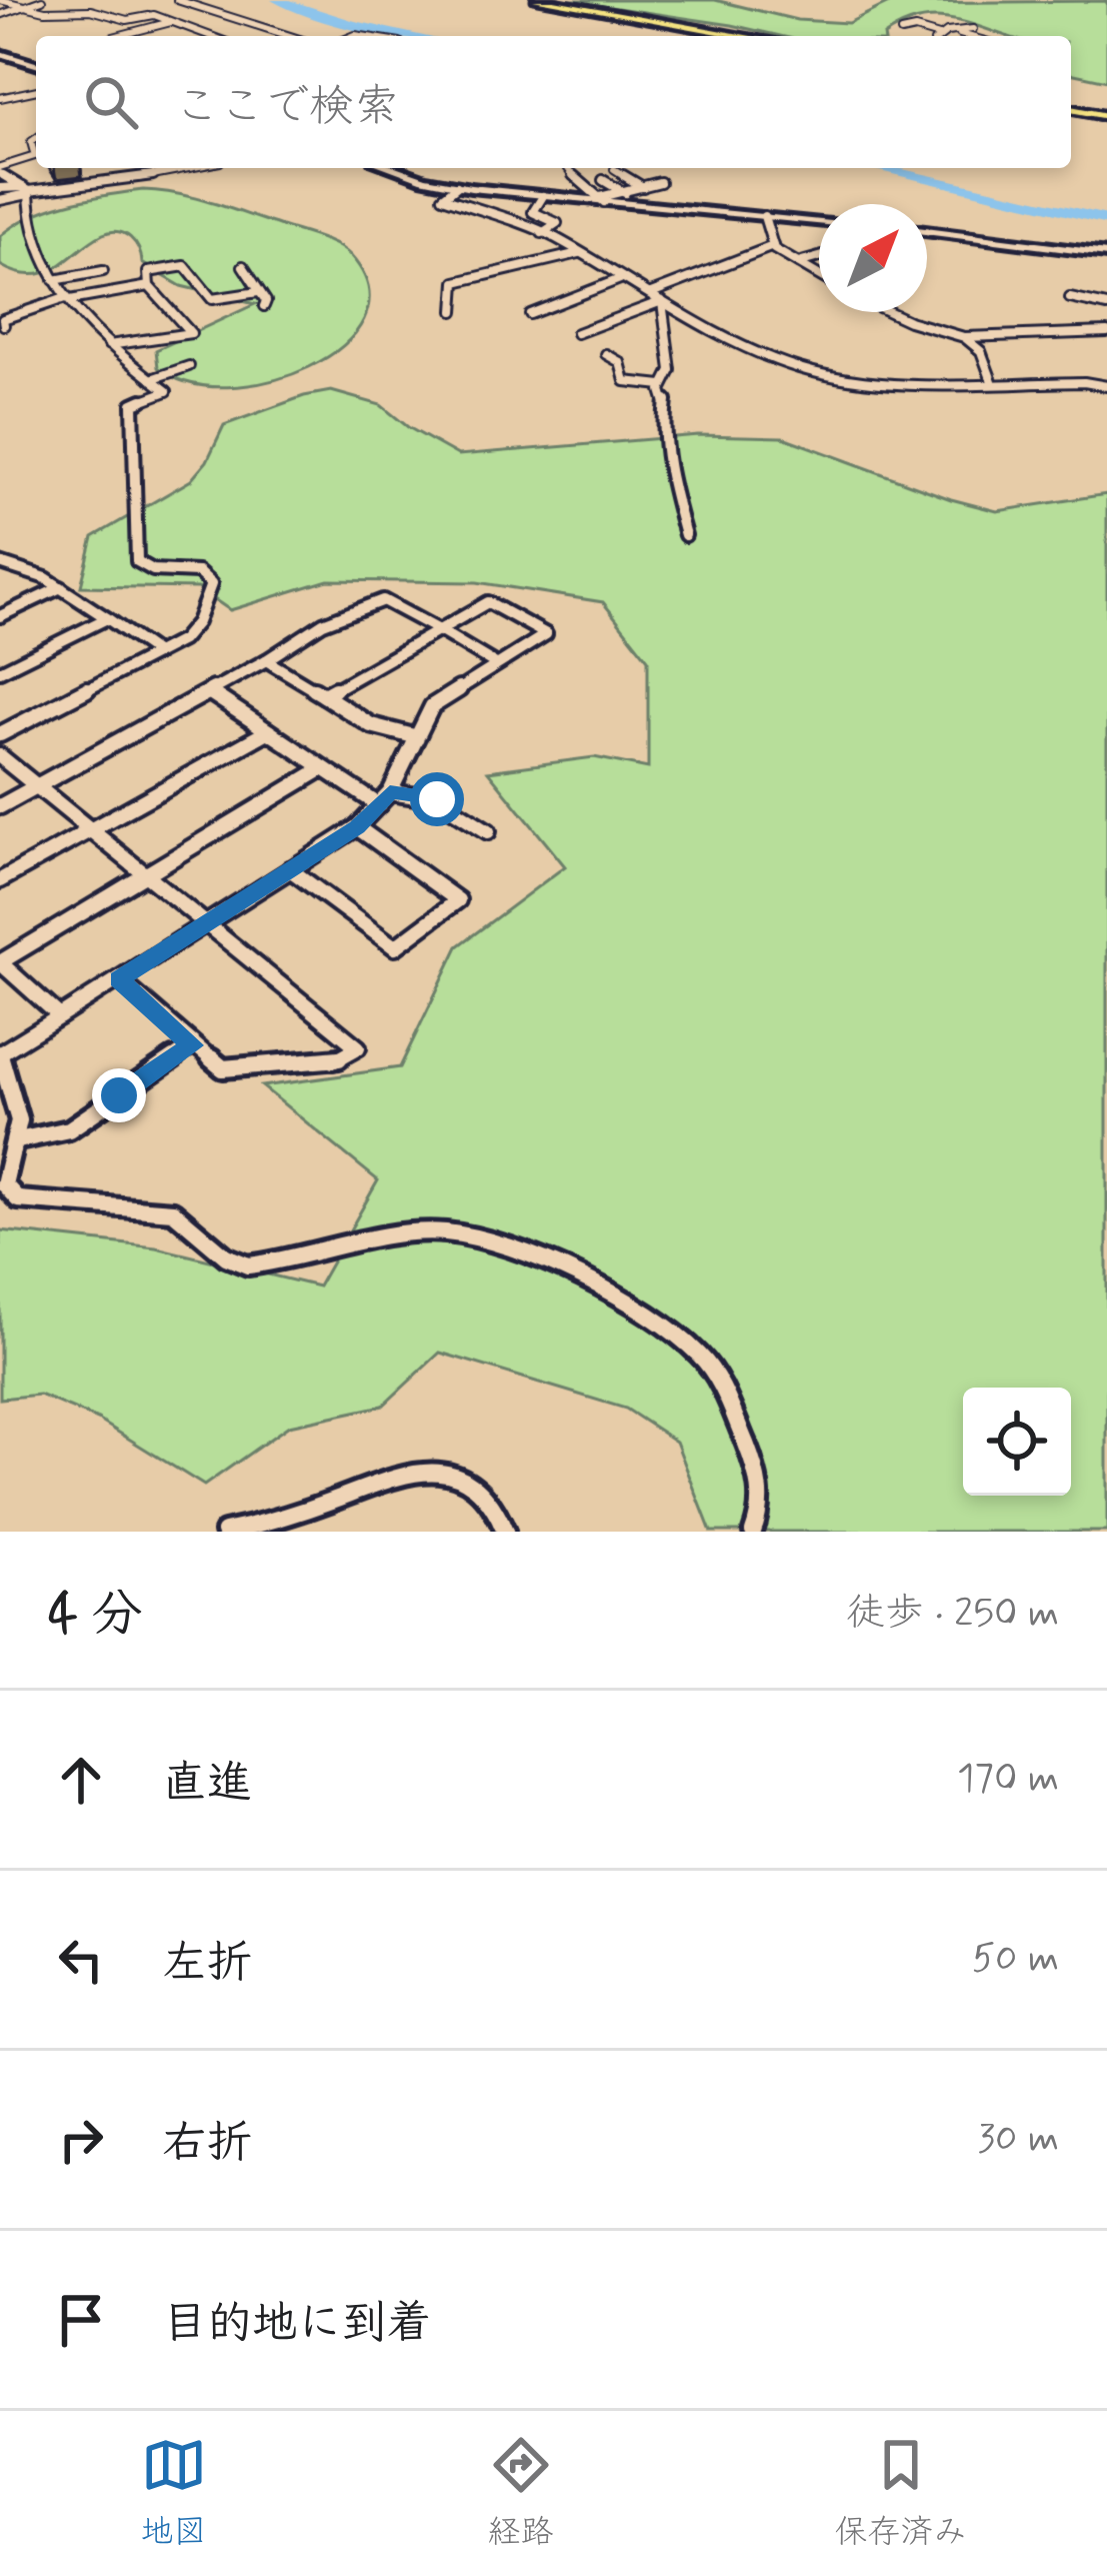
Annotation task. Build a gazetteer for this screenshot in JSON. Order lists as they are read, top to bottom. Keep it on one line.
{"north":"top right","page":{"search":"ここで検索","heading":["4 分","徒歩 · 250 m"],"list":[["直進","170 m"],["左折","50 m"],["右折","30 m"],"目的地に到着"],"nav":["地図","経路","保存済み"]}}
